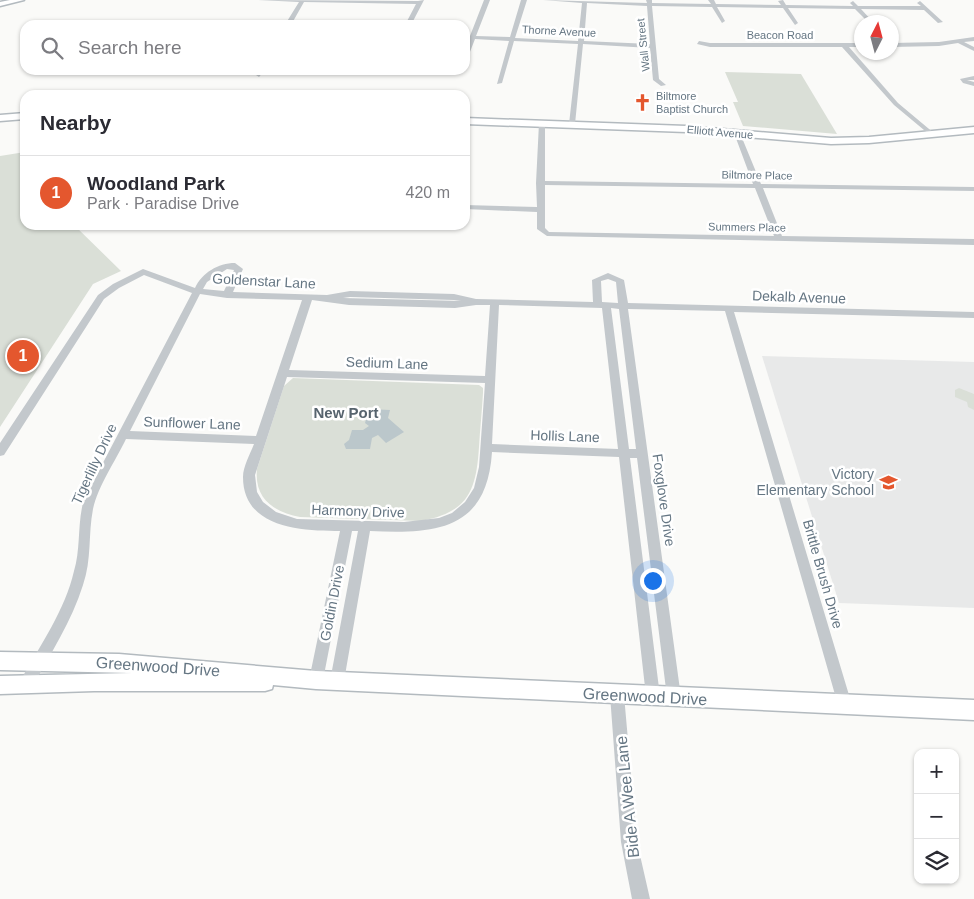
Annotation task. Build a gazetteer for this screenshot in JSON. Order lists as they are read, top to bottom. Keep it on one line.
{"streets":{"street":["Thorne Avenue","Beacon Road","Wall Street","Elliott Avenue","Biltmore Place","Summers Place","Goldenstar Lane","Dekalb Avenue","Sedium Lane","Sunflower Lane","Hollis Lane","Tigerlilly Drive","Foxglove Drive","Harmony Drive","Brittle Brush Drive","Goldin Drive","Greenwood Drive","Bide A Wee Lane"]},"crossings":[["Thorne Avenue","Wall Street"],["Elliott Avenue","Summers Place"],["Biltmore Place","Summers Place"],["Goldenstar Lane","Dekalb Avenue"],["Goldenstar Lane","Tigerlilly Drive"],["Goldenstar Lane","Foxglove Drive"],["Goldenstar Lane","Harmony Drive"],["Dekalb Avenue","Foxglove Drive"],["Dekalb Avenue","Brittle Brush Drive"],["Sedium Lane","Harmony Drive"],["Sunflower Lane","Tigerlilly Drive"],["Sunflower Lane","Harmony Drive"],["Hollis Lane","Foxglove Drive"],["Hollis Lane","Harmony Drive"],["Tigerlilly Drive","Greenwood Drive"],["Foxglove Drive","Greenwood Drive"],["Harmony Drive","Goldin Drive"],["Brittle Brush Drive","Greenwood Drive"],["Goldin Drive","Greenwood Drive"],["Greenwood Drive","Bide A Wee Lane"]],"districts":["New Port"],"places":{"church":["Biltmore Baptist Church"],"school or university":["Victory Elementary School"]},"north":"top","page":{"search":"Search here","heading":"Nearby","list":[{"mark":"1","name":"Woodland Park","note":"Park · Paradise Drive","value":"420 m"}],"pins":"1","map_buttons":["+","−"]}}
